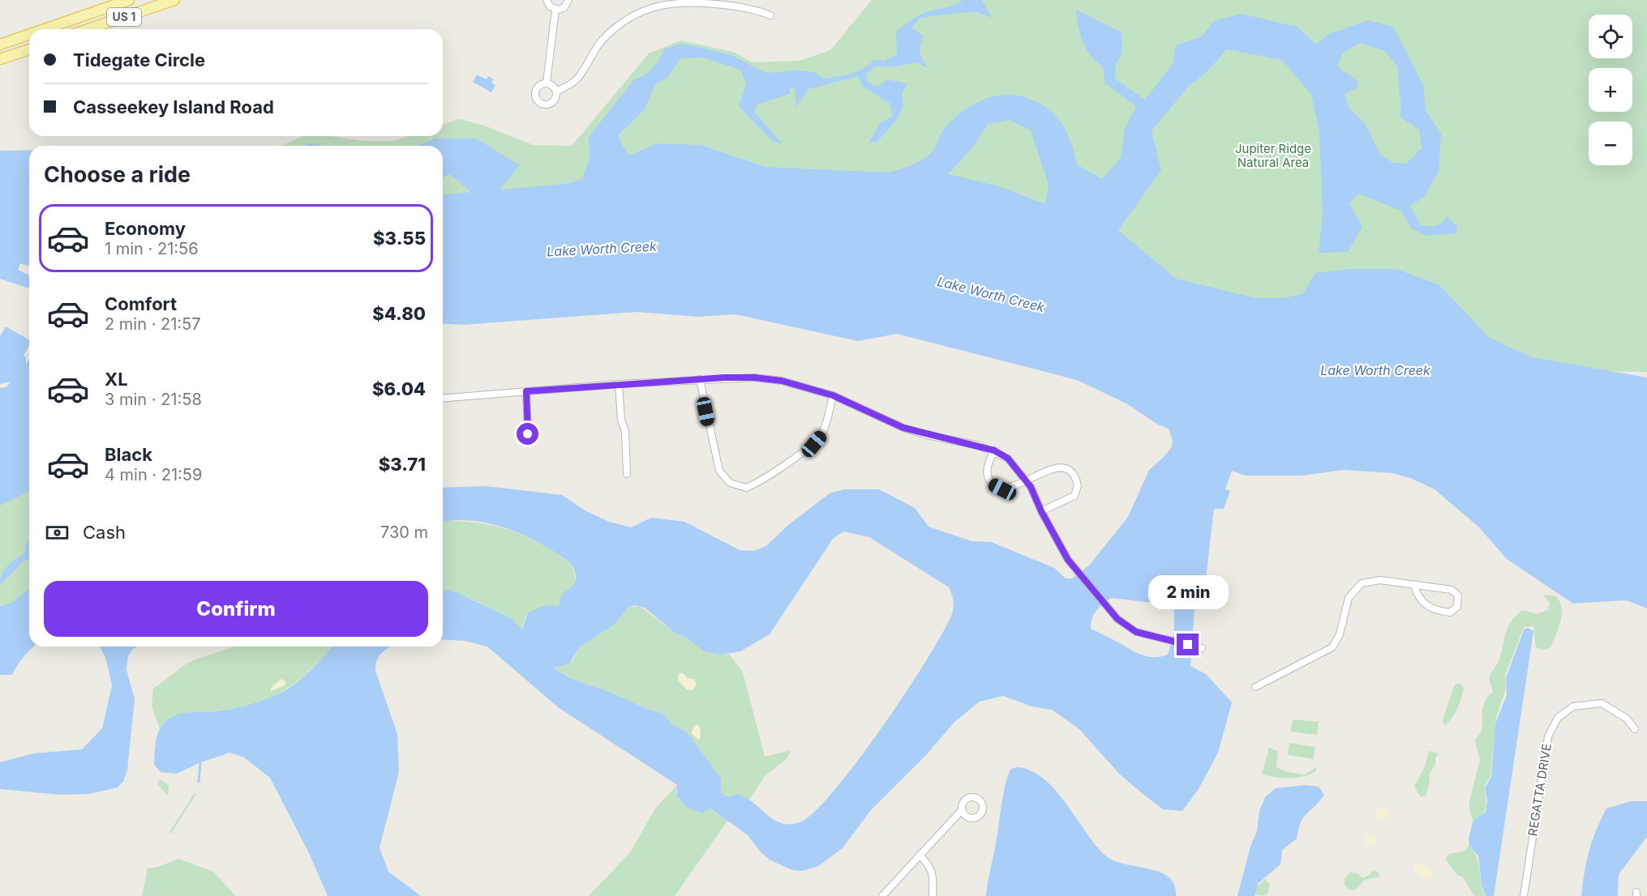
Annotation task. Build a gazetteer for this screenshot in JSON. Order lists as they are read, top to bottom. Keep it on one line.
{"streets":{"main road":["US 1"],"street":["REGATTA DRIVE"]},"water":["Lake Worth Creek"],"parks":["Jupiter Ridge Natural Area"],"page":{"map_buttons":["+","−"],"banner":["Tidegate Circle","Casseekey Island Road"],"heading":"Choose a ride","list":[{"name":"Economy","note":"1 min · 21:56","value":"$3.55"},{"name":"Comfort","note":"2 min · 21:57","value":"$4.80"},{"name":"XL","note":"3 min · 21:58","value":"$6.04"},{"name":"Black","note":"4 min · 21:59","value":"$3.71"}],"pay":["Cash","730 m"],"buttons":"Confirm","bubble":"2 min"}}
